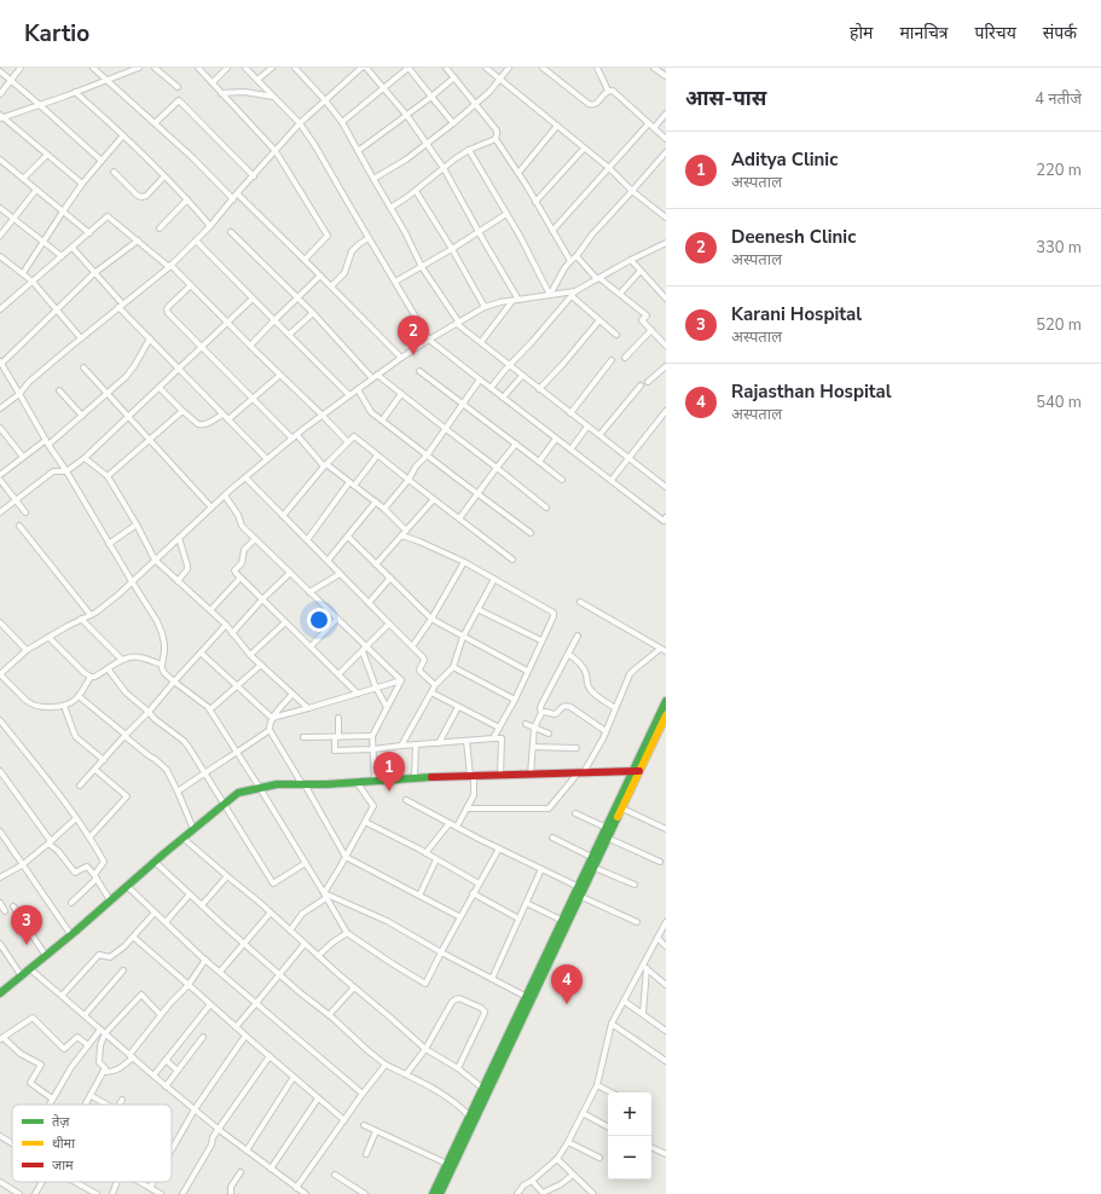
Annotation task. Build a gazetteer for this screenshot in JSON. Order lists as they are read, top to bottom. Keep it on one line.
{"legend":["तेज़","धीमा","जाम"],"page":{"header":"Kartio","nav":["होम","मानचित्र","परिचय","संपर्क"],"heading":["आस-पास","4 नतीजे"],"list":[{"mark":"1","name":"Aditya Clinic","note":"अस्पताल","value":"220 m"},{"mark":"2","name":"Deenesh Clinic","note":"अस्पताल","value":"330 m"},{"mark":"3","name":"Karani Hospital","note":"अस्पताल","value":"520 m"},{"mark":"4","name":"Rajasthan Hospital","note":"अस्पताल","value":"540 m"}],"pins":["2","1","3","4"],"map_buttons":["+","−"]}}
